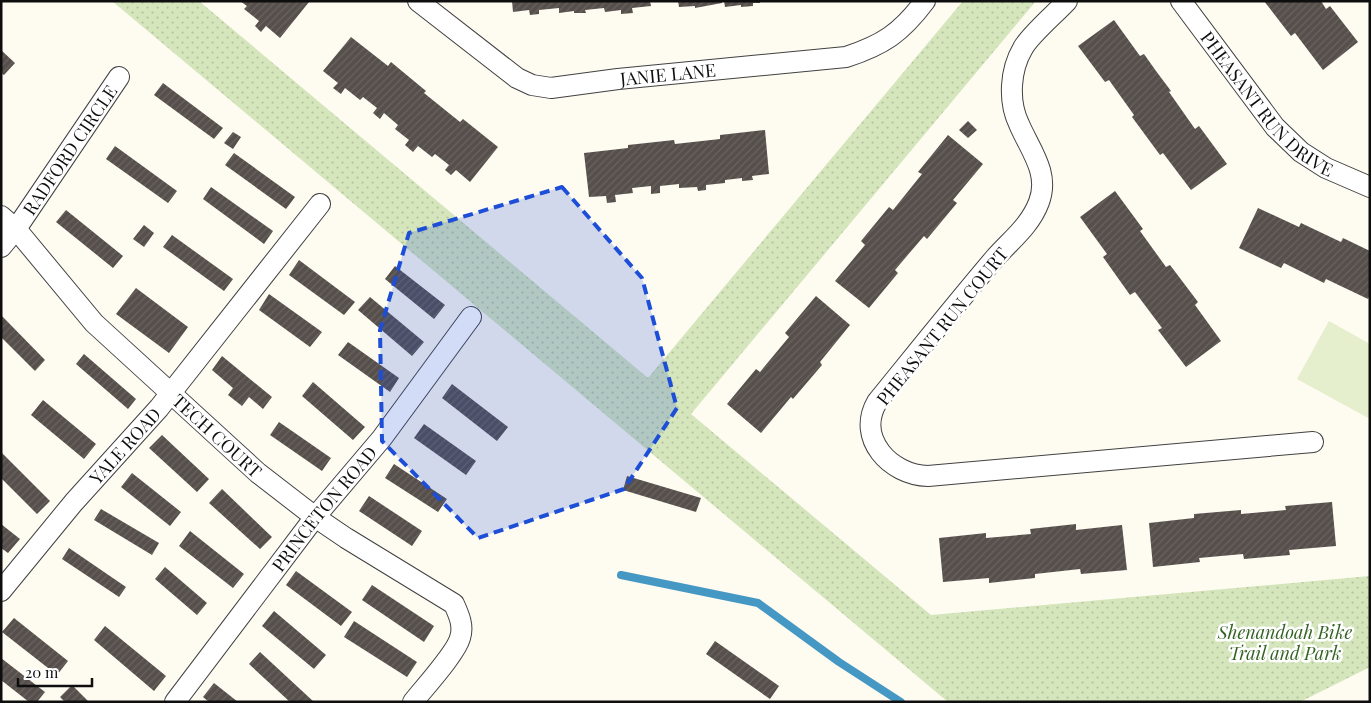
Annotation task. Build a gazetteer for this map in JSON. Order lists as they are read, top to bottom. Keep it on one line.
{"streets":{"street":["JANIE LANE","PHEASANT RUN DRIVE","RADFORD CIRCLE","PHEASANT RUN COURT","TECH COURT","YALE ROAD","PRINCETON ROAD"]},"crossings":[["RADFORD CIRCLE","TECH COURT"],["TECH COURT","YALE ROAD"],["TECH COURT","PRINCETON ROAD"]],"parks":["Shenandoah Bike Trail and Park"],"scale_bar":"20 m"}
